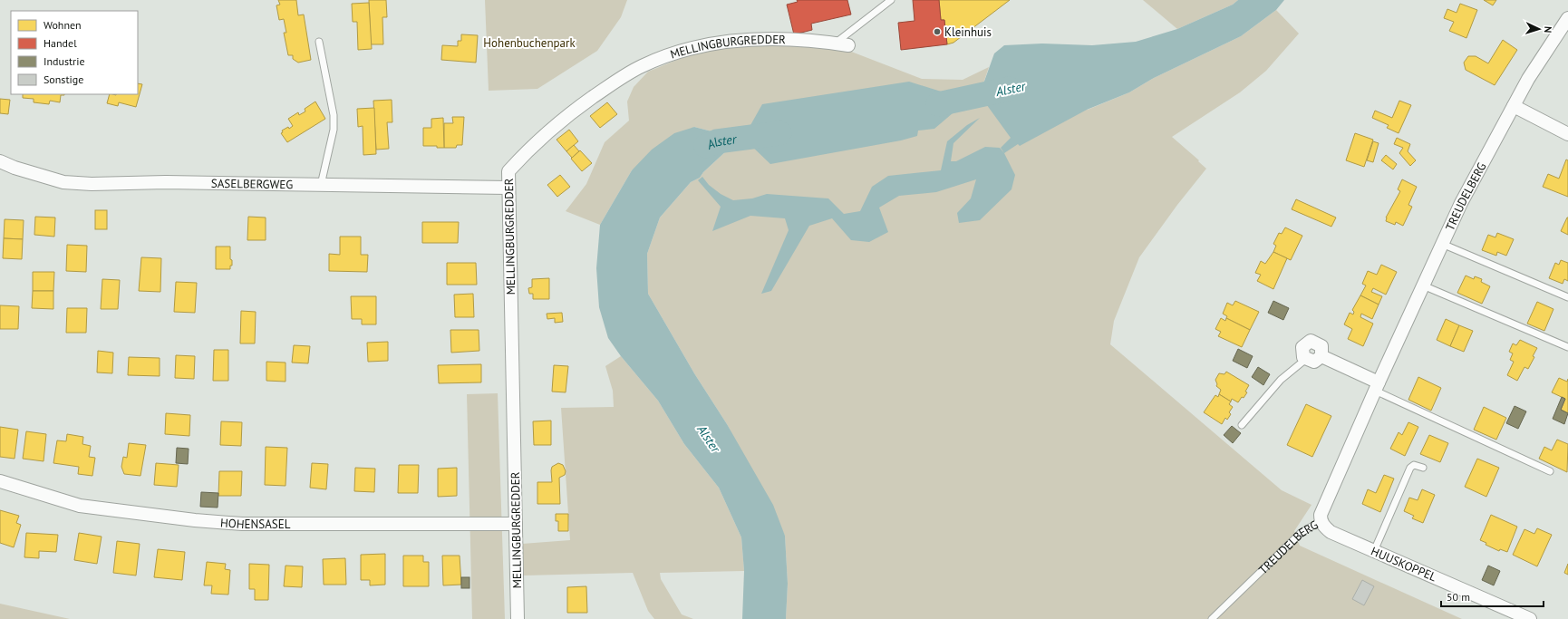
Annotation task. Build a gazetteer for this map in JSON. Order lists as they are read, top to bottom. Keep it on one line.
{"streets":{"street":["MELLINGBURGREDDER","SASELBERGWEG","TREUDELBERG","HOHENSASEL","HUUSKOPPEL"]},"crossings":[["MELLINGBURGREDDER","SASELBERGWEG"],["MELLINGBURGREDDER","HOHENSASEL"],["TREUDELBERG","HUUSKOPPEL"]],"water":["Alster"],"parks":["Hohenbuchenpark"],"places":["Kleinhuis"],"legend":["Wohnen","Handel","Industrie","Sonstige"],"scale_bar":"50 m","north":"right"}
